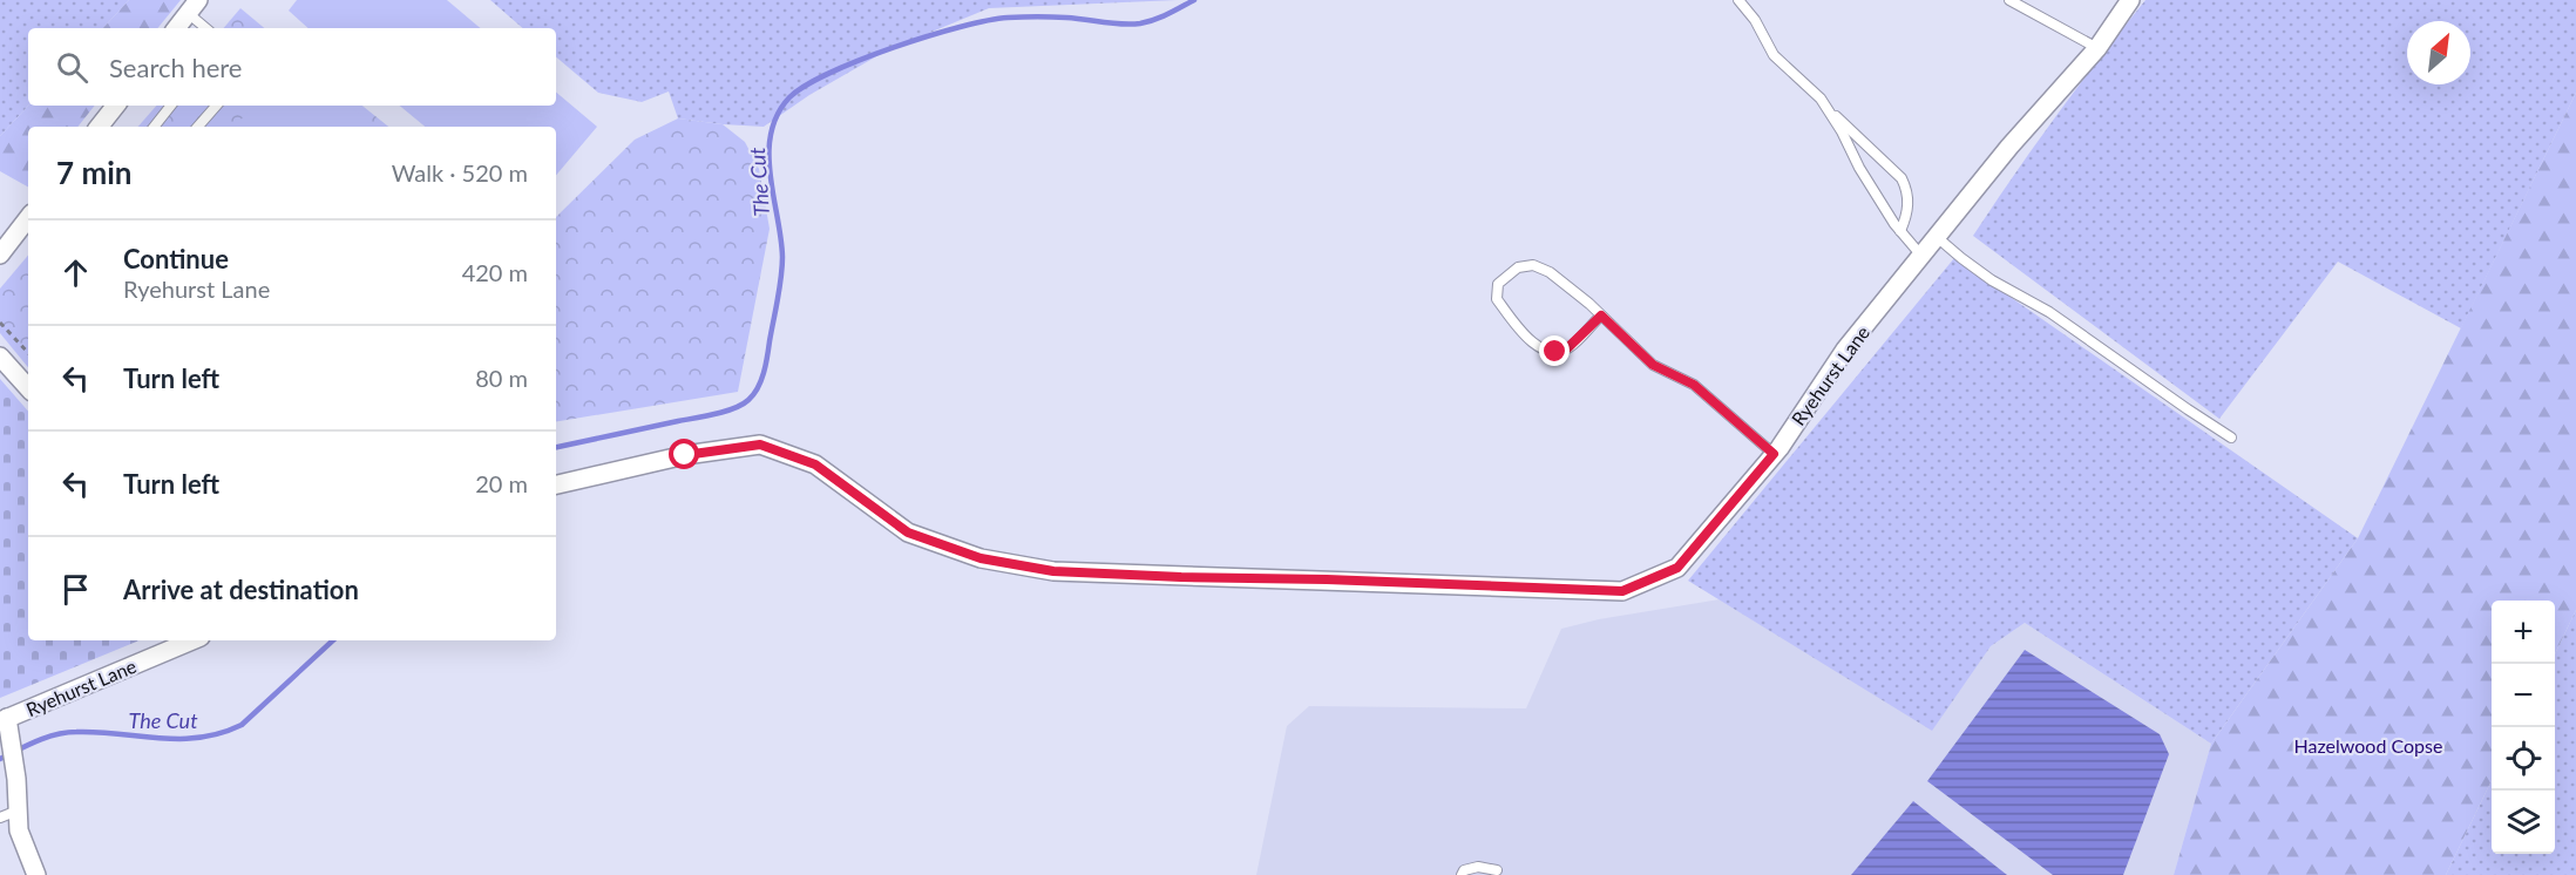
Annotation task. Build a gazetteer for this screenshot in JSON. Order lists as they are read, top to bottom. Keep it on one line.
{"streets":{"street":["Ryehurst Lane"]},"water":["The Cut"],"parks":["Hazelwood Copse"],"north":"top right","page":{"search":"Search here","heading":["7 min","Walk · 520 m"],"list":[["Continue","Ryehurst Lane","420 m"],["Turn left","80 m"],["Turn left","20 m"],"Arrive at destination"],"map_buttons":["+","−"]}}
